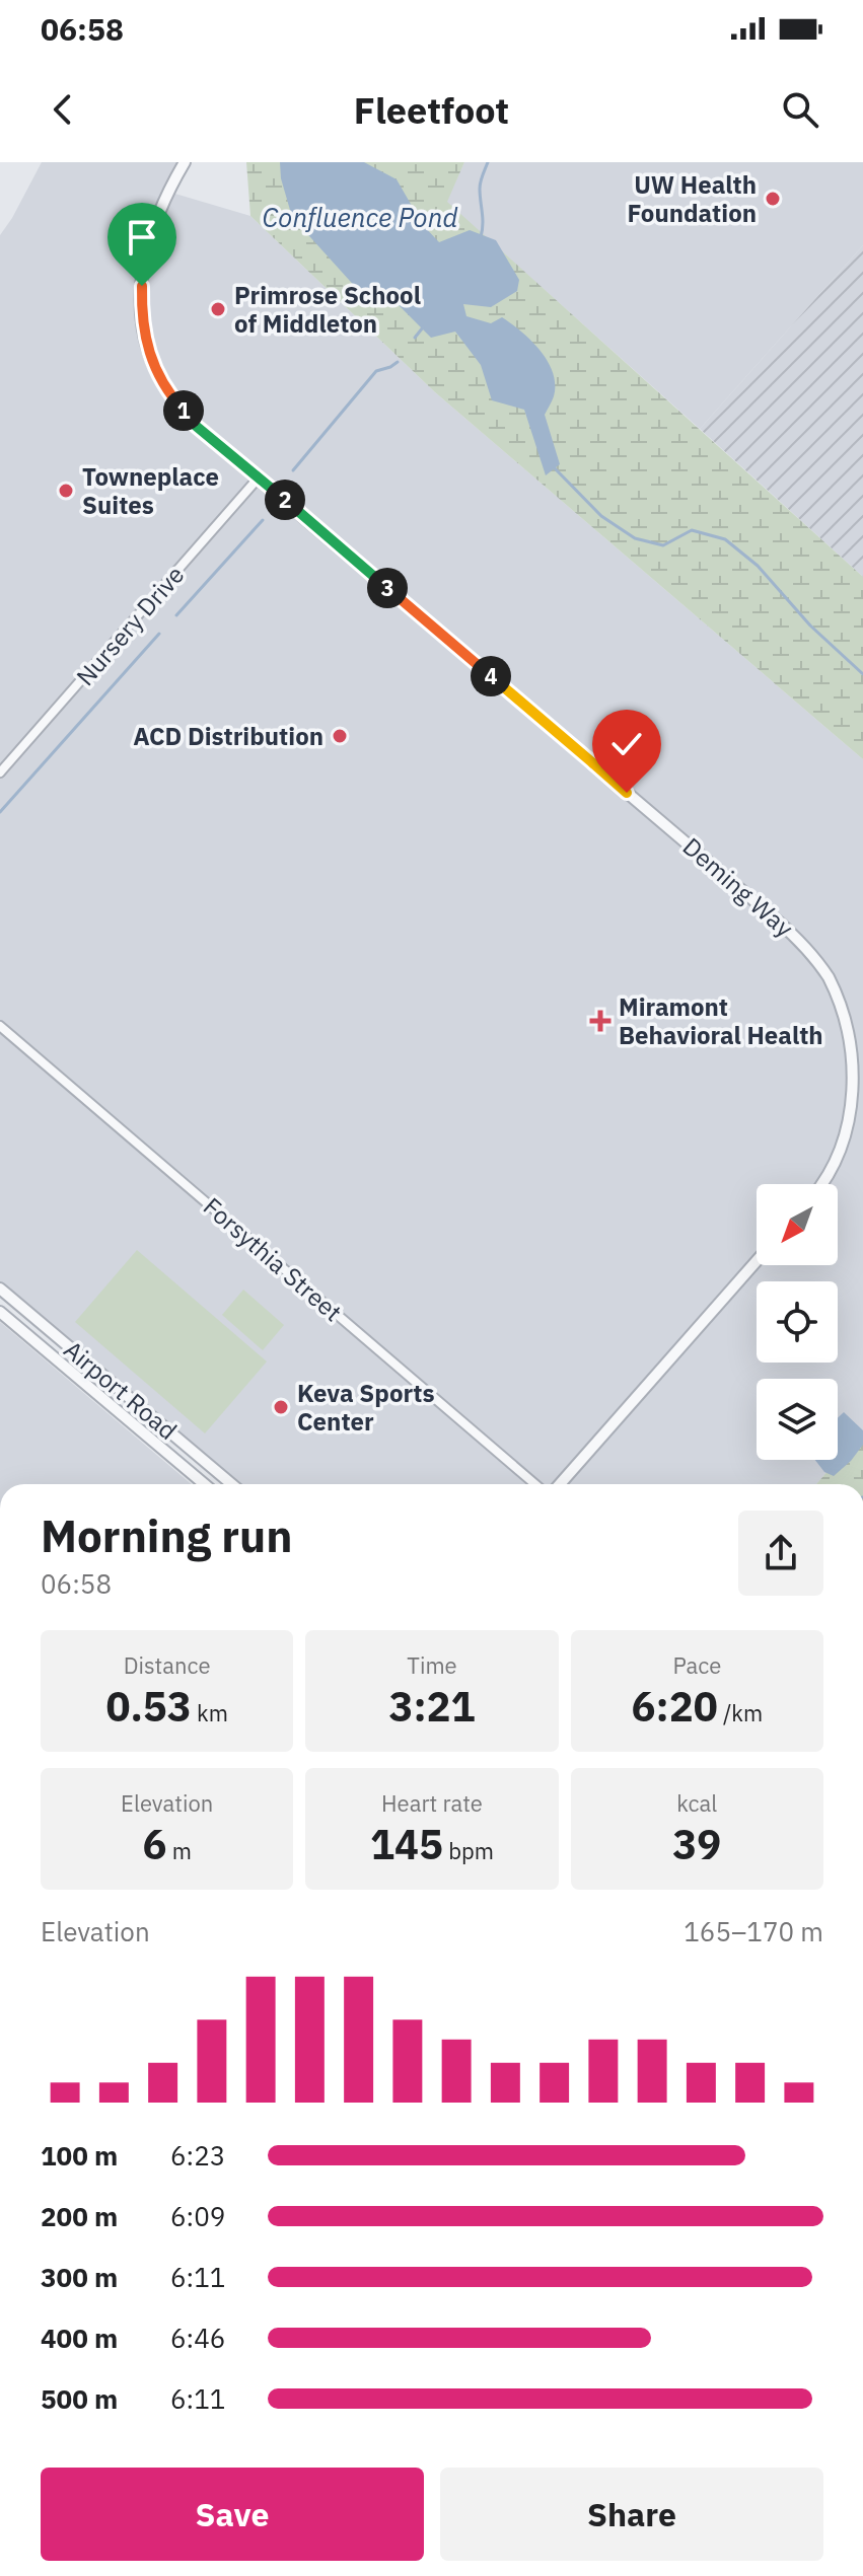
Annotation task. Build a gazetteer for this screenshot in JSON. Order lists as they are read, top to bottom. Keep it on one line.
{"streets":{"street":["Nursery Drive","Deming Way","Forsythia Street","Airport Road"]},"crossings":[["Nursery Drive","Deming Way"]],"water":["Confluence Pond"],"places":{"other":["UW Health Foundation","Primrose School of Middleton","Towneplace Suites","ACD Distribution","Keva Sports Center"],"health":["Miramont Behavioral Health"]},"north":"bottom left","page":{"status":"06:58","header":"Fleetfoot","pins":["1","2","3","4"],"heading":["Morning run","06:58"],"stats":[["Distance","0.53 km"],["Time","3:21"],["Pace","6:20 /km"],["Elevation","6 m"],["Heart rate","145 bpm"],["kcal","39"]],"chart":["Elevation","165–170 m"],"list":[{"name":"100 m","note":"6:23"},{"name":"200 m","note":"6:09"},{"name":"300 m","note":"6:11"},{"name":"400 m","note":"6:46"},{"name":"500 m","note":"6:11"}],"buttons":["Save","Share"]}}
